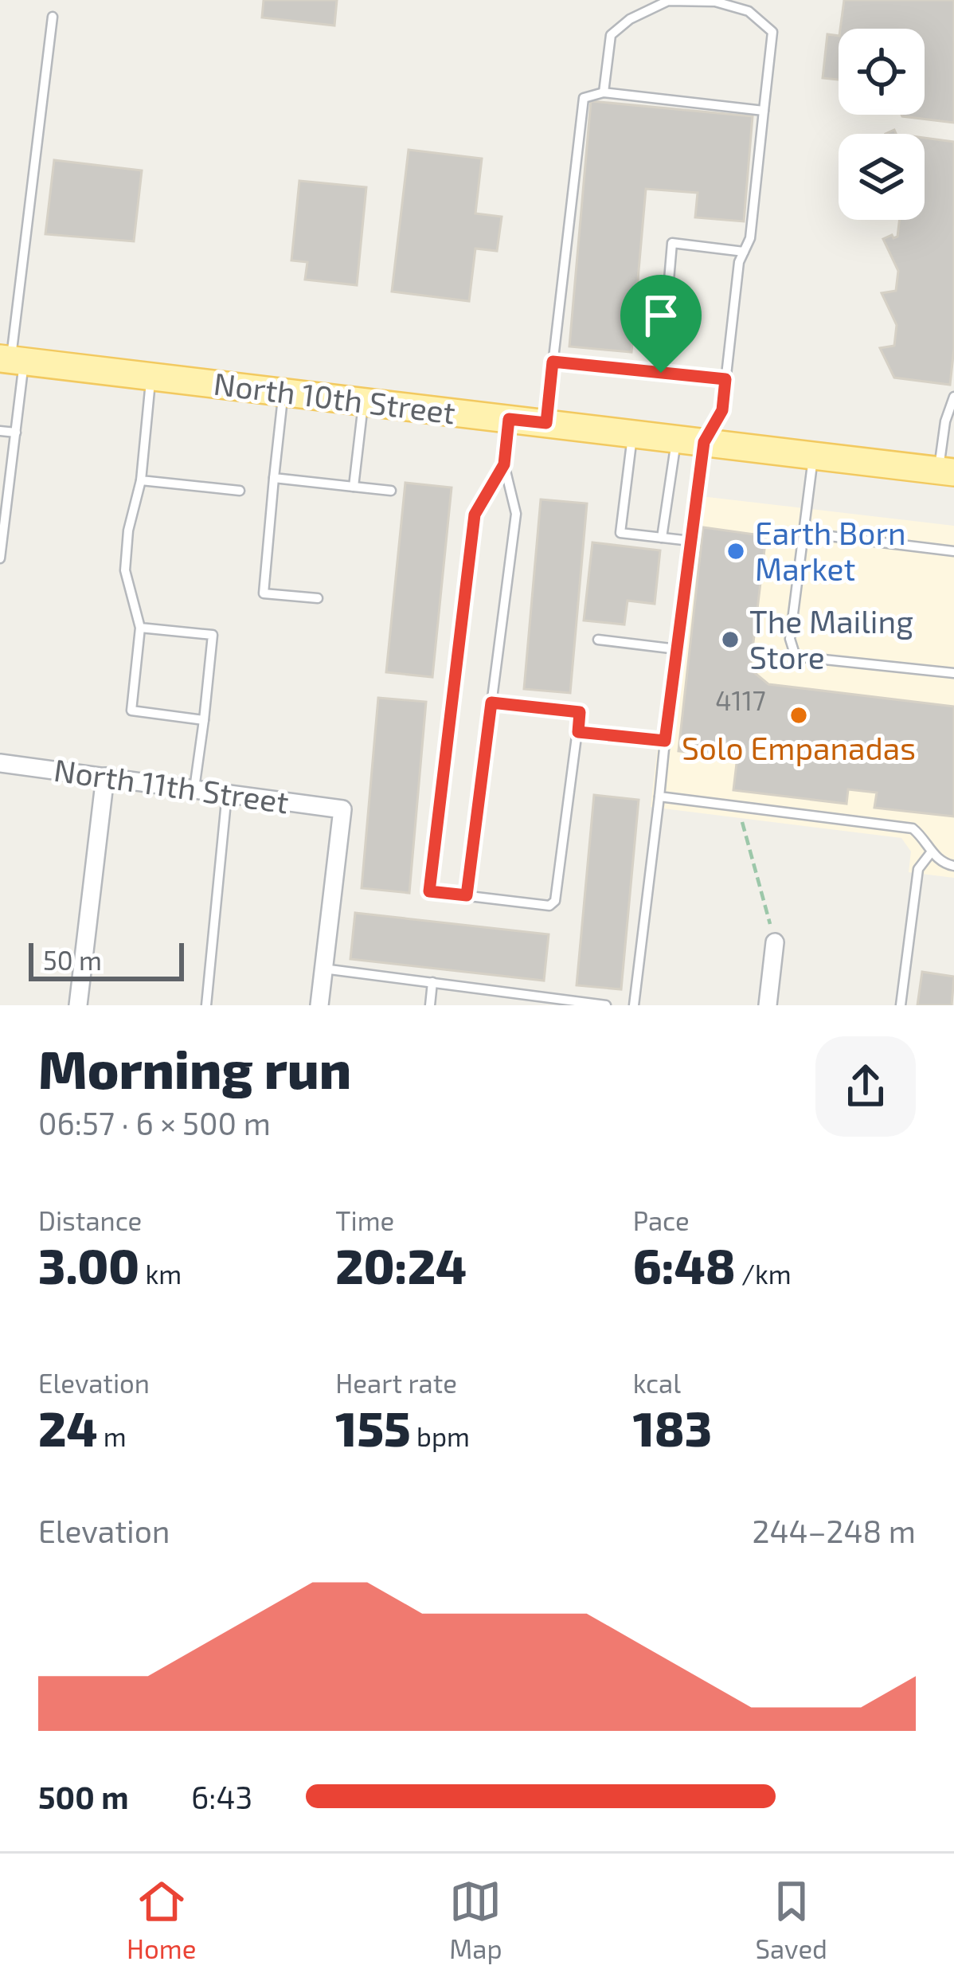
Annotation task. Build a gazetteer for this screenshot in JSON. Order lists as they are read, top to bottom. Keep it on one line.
{"streets":{"main road":["North 10th Street"],"street":["North 11th Street"]},"places":["Earth Born Market","The Mailing Store","Solo Empanadas"],"house_numbers":["4117"],"scale_bar":"50 m","page":{"scale":"50 m","heading":["Morning run","06:57 · 6 × 500 m"],"stats":[["Distance","3.00 km"],["Time","20:24"],["Pace","6:48 /km"],["Elevation","24 m"],["Heart rate","155 bpm"],["kcal","183"]],"chart":["Elevation","244–248 m"],"list":[{"name":"500 m","note":"6:43"}],"tabs":["Home","Map","Saved"]}}
